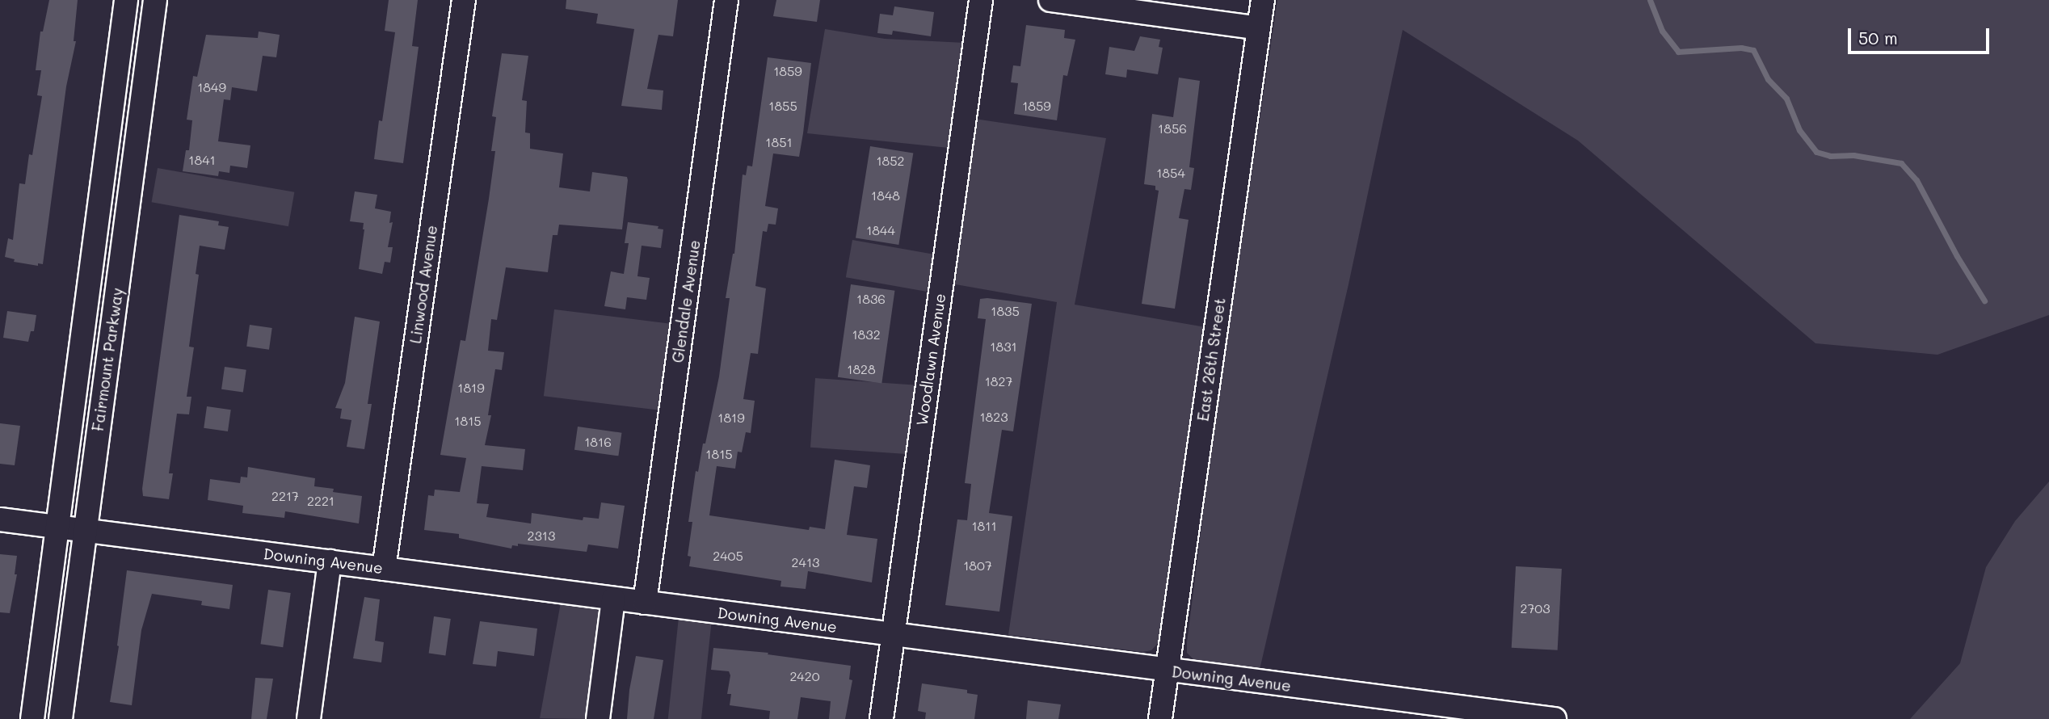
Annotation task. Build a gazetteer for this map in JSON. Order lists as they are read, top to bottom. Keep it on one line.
{"streets":{"street":["Linwood Avenue","Glendale Avenue","Fairmount Parkway","Woodlawn Avenue","East 26th Street","Downing Avenue"]},"crossings":[["Linwood Avenue","Downing Avenue"],["Glendale Avenue","Downing Avenue"],["Fairmount Parkway","Downing Avenue"],["Woodlawn Avenue","Downing Avenue"],["East 26th Street","Downing Avenue"]],"house_numbers":["1859","1849","1855","1859","1856","1851","1841","1852","1854","1848","1844","1836","1835","1832","1831","1828","1827","1819","1823","1819","1815","1816","1815","2217","2221","1811","2313","2405","2413","1807","2703","2420"],"scale_bar":"50 m"}
